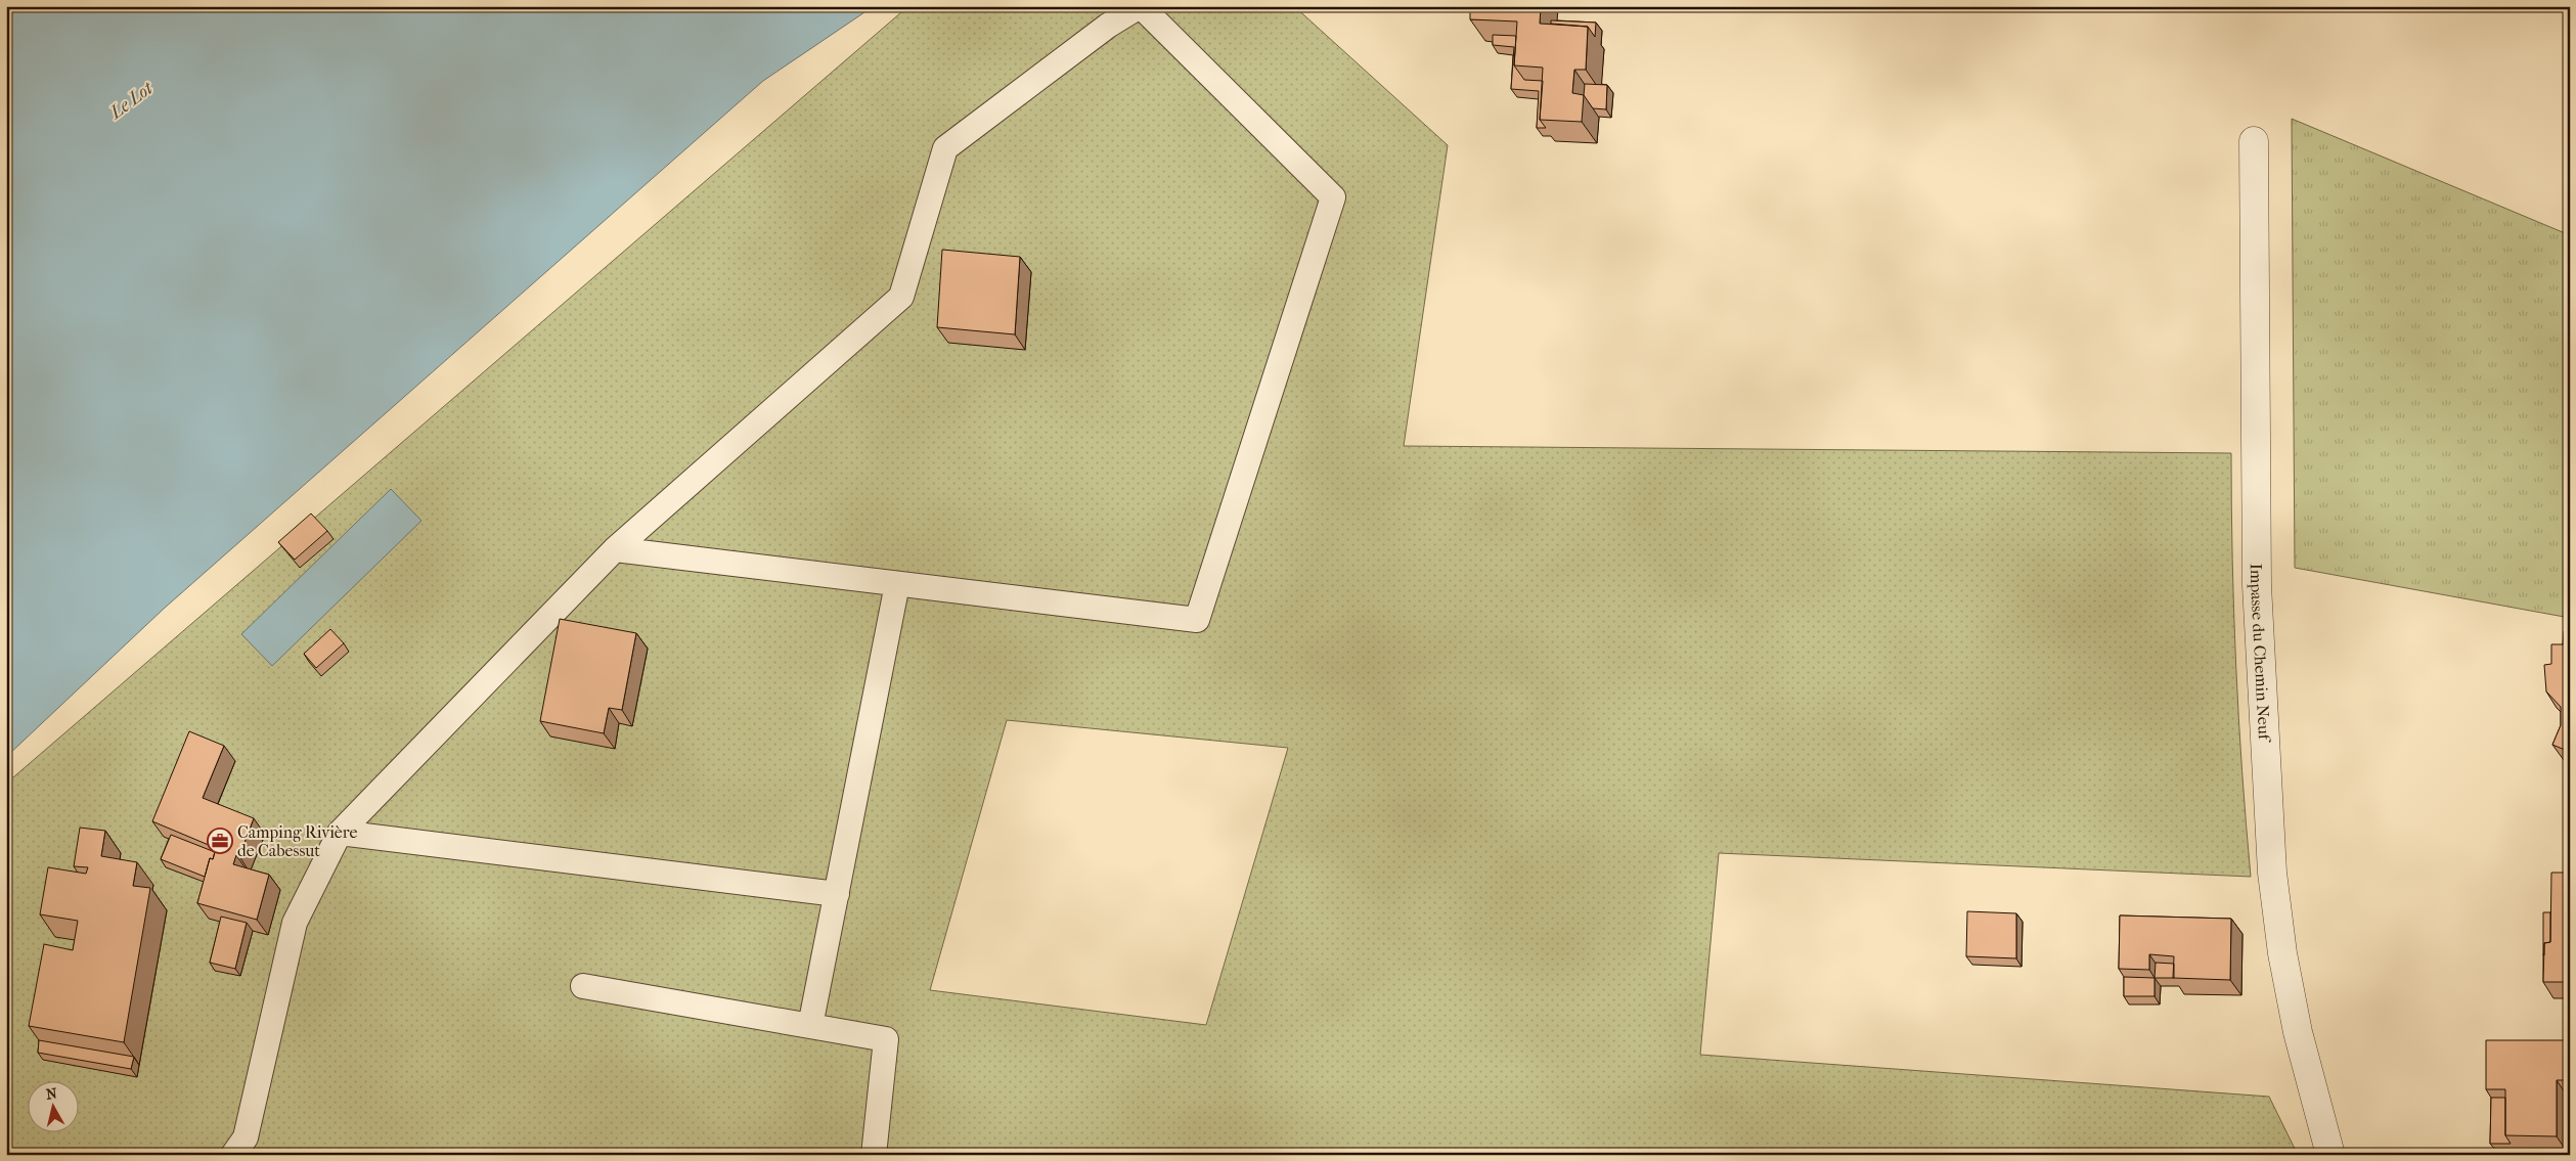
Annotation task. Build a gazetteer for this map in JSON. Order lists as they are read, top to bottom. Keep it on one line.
{"streets":{"street":["Impasse du Chemin Neuf"]},"water":["Le Lot"],"places":{"office":["Camping Rivière de Cabessut"]},"north":"top"}
